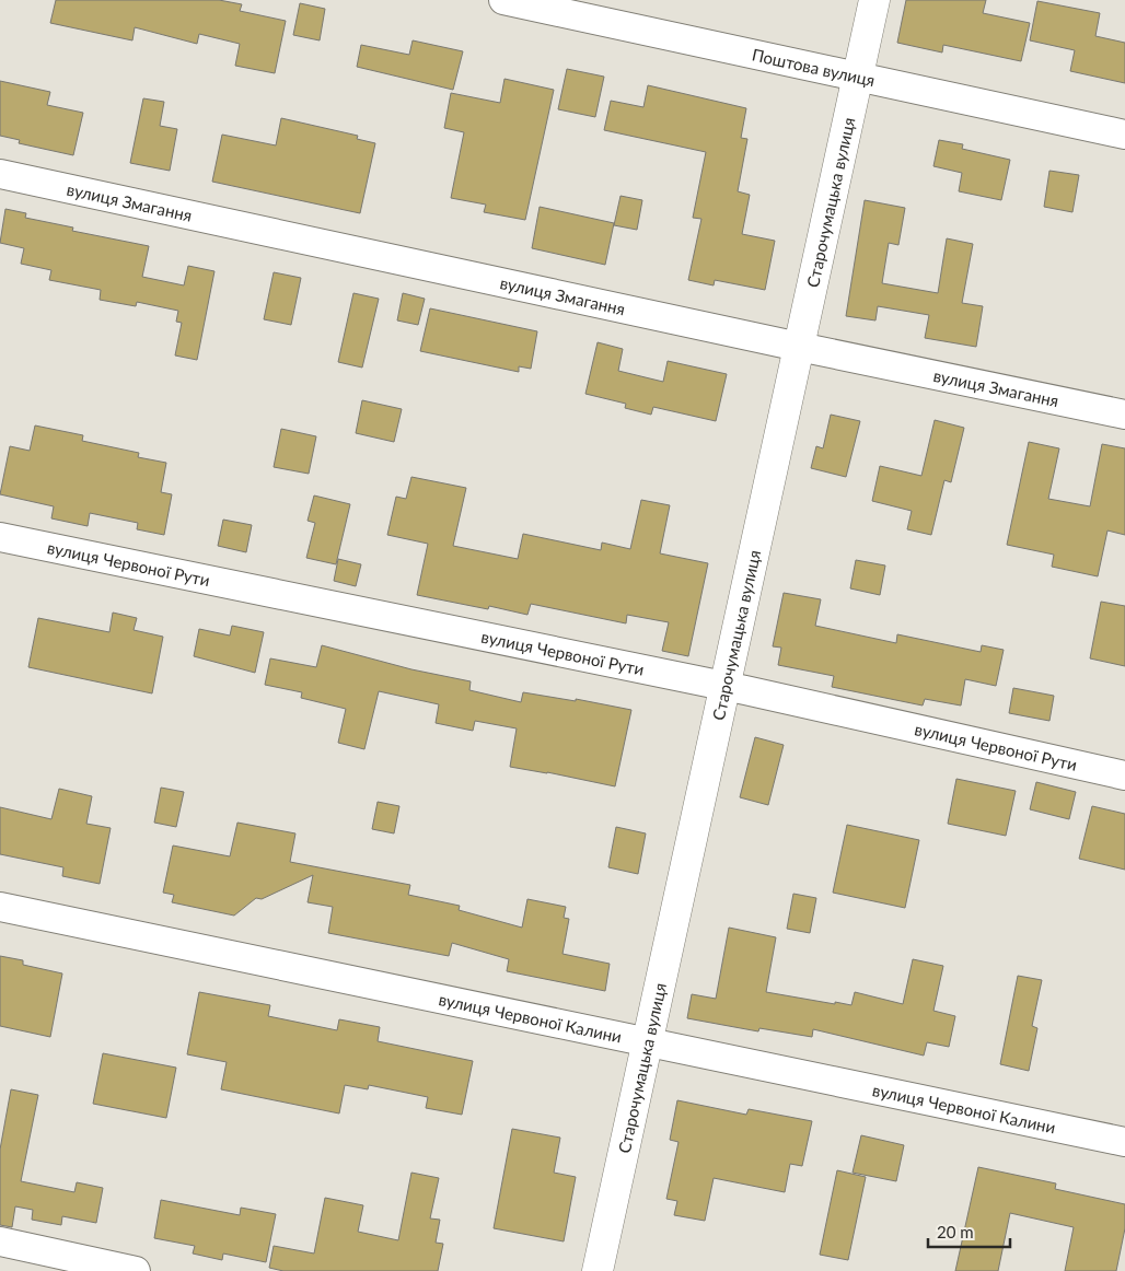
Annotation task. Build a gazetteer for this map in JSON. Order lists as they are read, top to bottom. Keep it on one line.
{"streets":{"street":["Поштова вулиця","вулиця Змагання","Старочумацька вулиця","вулиця Червоної Рути","вулиця Червоної Калини"]},"crossings":[["Поштова вулиця","Старочумацька вулиця"],["вулиця Змагання","Старочумацька вулиця"],["Старочумацька вулиця","вулиця Червоної Рути"],["Старочумацька вулиця","вулиця Червоної Калини"]],"scale_bar":"20 m"}
